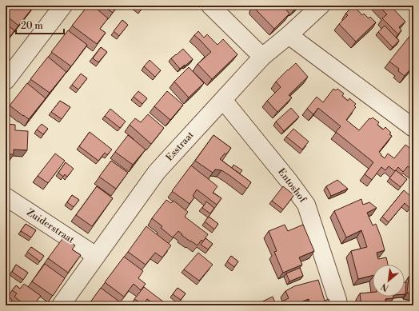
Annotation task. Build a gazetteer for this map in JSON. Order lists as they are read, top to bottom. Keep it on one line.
{"streets":{"street":["Esstraat","Entoshof","Zuiderstraat"]},"crossings":[["Esstraat","Entoshof"],["Esstraat","Zuiderstraat"]],"scale_bar":"20 m","north":"bottom left"}
